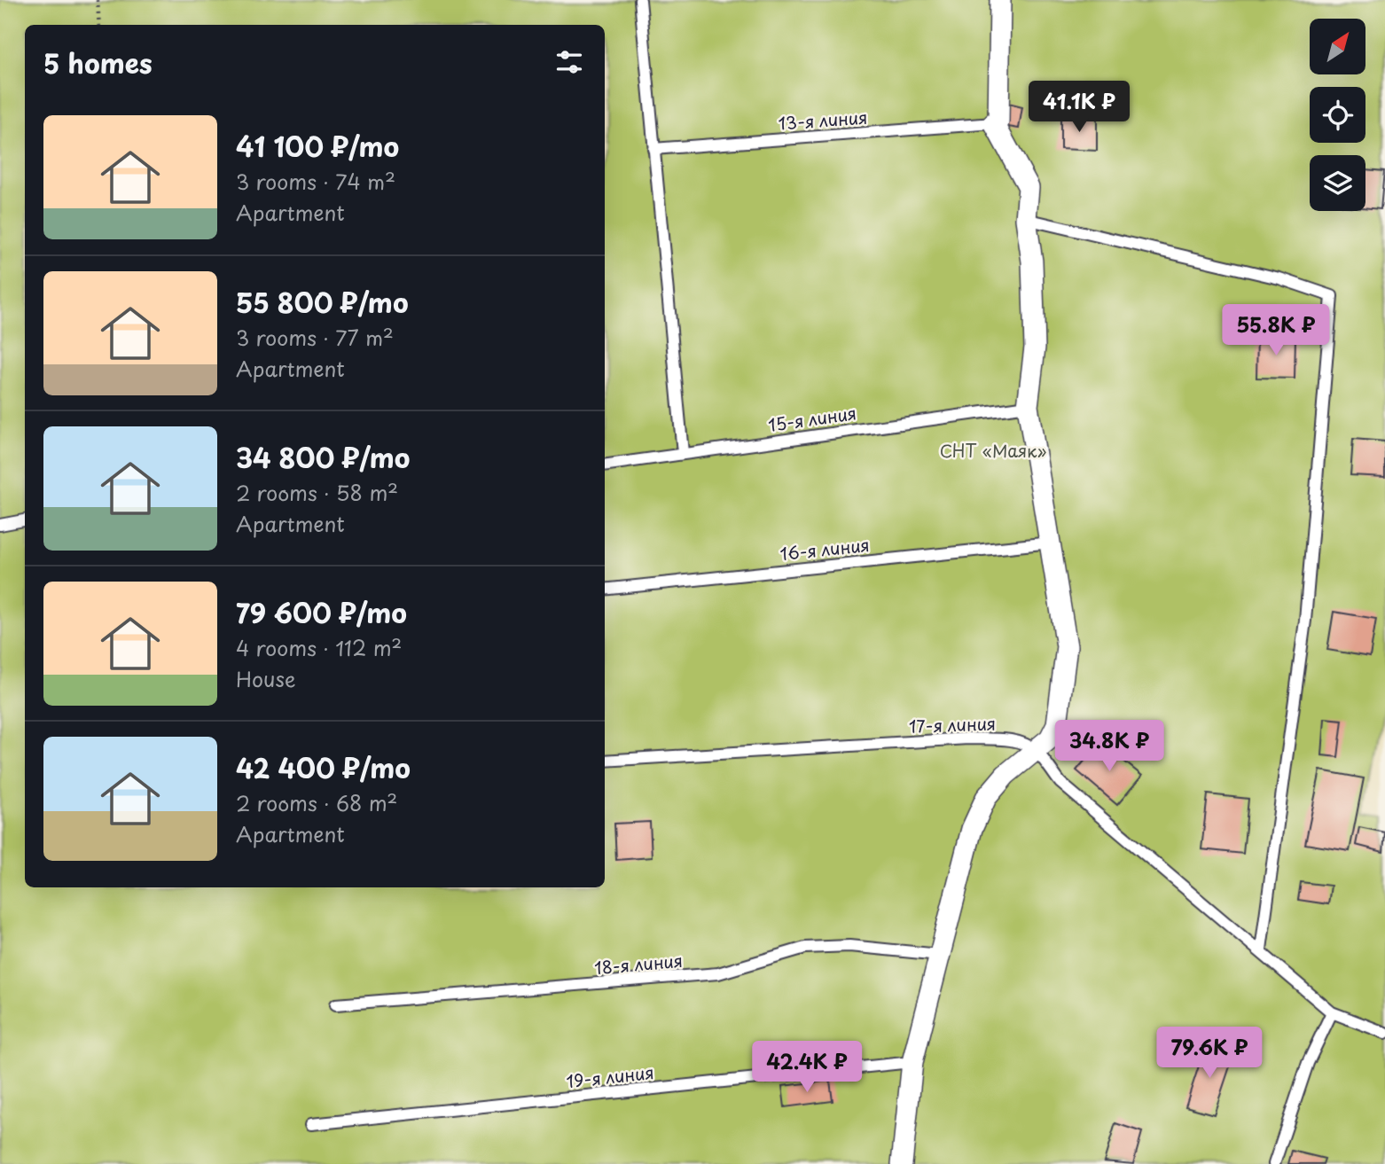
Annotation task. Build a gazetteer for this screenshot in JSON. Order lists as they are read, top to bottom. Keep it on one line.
{"streets":{"lane":["13-я линия","15-я линия","16-я линия","17-я линия","18-я линия","19-я линия"]},"parks":["СНТ «Маяк»"],"north":"top right","page":{"heading":"5 homes","price":["41.1K ₽","55.8K ₽","34.8K ₽","79.6K ₽","42.4K ₽"],"list":[{"name":"41 100 ₽/mo","note":"3 rooms · 74 m² · Apartment"},{"name":"55 800 ₽/mo","note":"3 rooms · 77 m² · Apartment"},{"name":"34 800 ₽/mo","note":"2 rooms · 58 m² · Apartment"},{"name":"79 600 ₽/mo","note":"4 rooms · 112 m² · House"},{"name":"42 400 ₽/mo","note":"2 rooms · 68 m² · Apartment"}]}}
